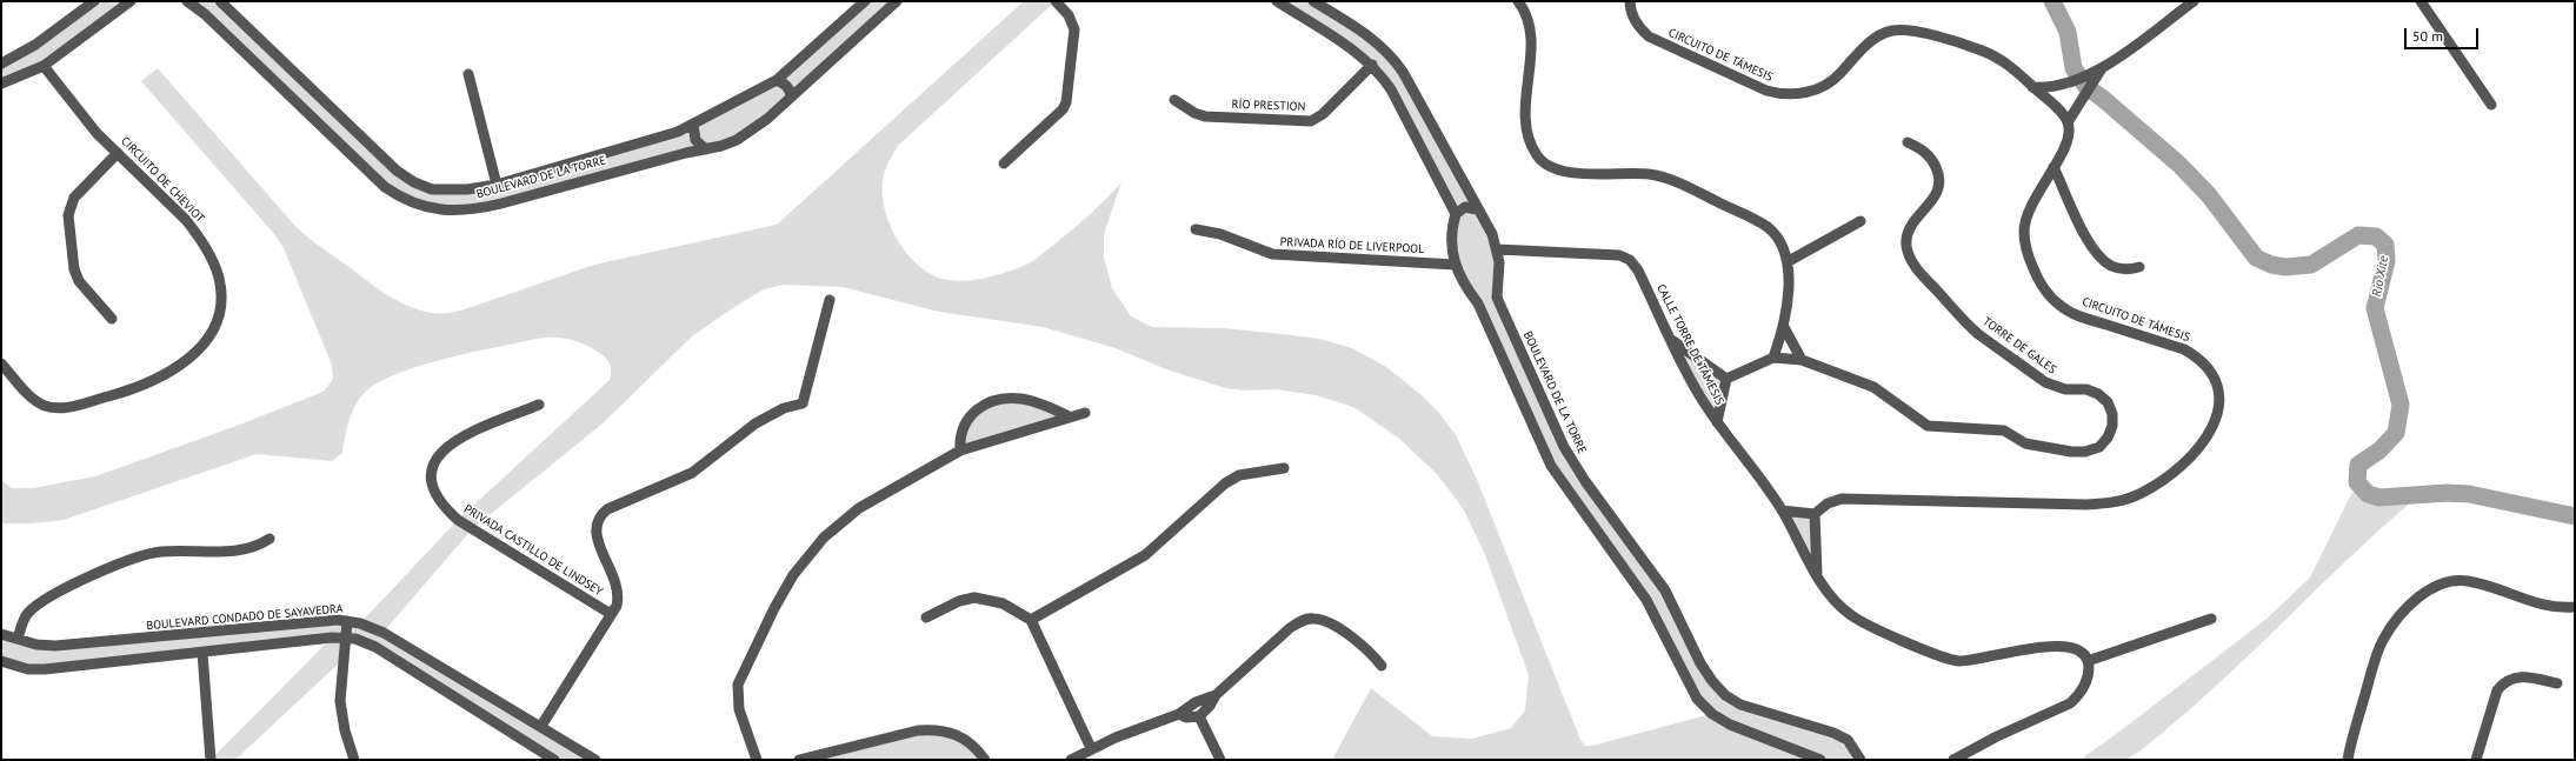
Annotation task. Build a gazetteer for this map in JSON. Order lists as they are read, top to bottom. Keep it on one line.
{"streets":{"street":["CIRCUITO DE TÁMESIS","RÍO PRESTION","BOULEVARD DE LA TORRE","CIRCUITO DE CHEVIOT","PRIVADA RÍO DE LIVERPOOL","CALLE TORRE DE TÁMESIS","TORRE DE GALES","PRIVADA CASTILLO DE LINDSEY","BOULEVARD CONDADO DE SAYAVEDRA"]},"crossings":[["BOULEVARD DE LA TORRE","CALLE TORRE DE TÁMESIS"],["PRIVADA CASTILLO DE LINDSEY","BOULEVARD CONDADO DE SAYAVEDRA"]],"water":["Rio Xite"],"scale_bar":"50 m"}
